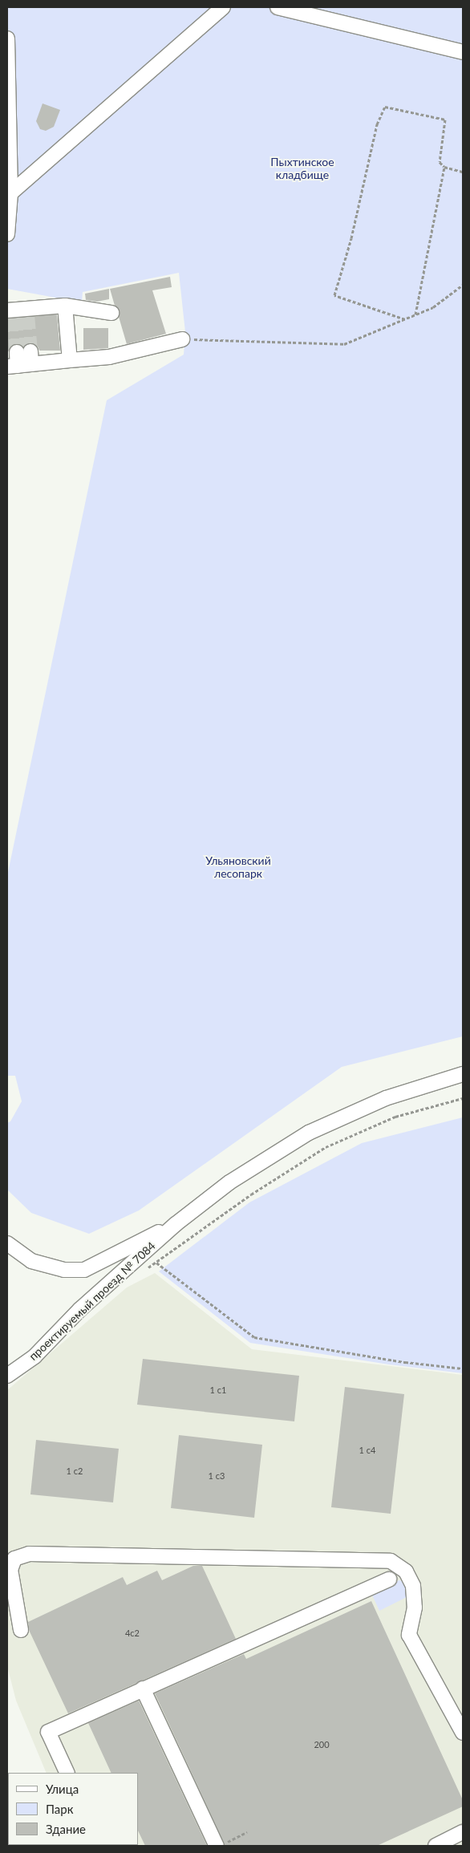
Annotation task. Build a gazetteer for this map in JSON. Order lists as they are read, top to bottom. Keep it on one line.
{"streets":{"street":["проектируемый проезд № 7084"]},"parks":["Пыхтинское кладбище","Ульяновский лесопарк"],"house_numbers":["1 с1","1 с4","1 с2","1 с3","4с2","200"],"legend":["Улица","Парк","Здание"]}
